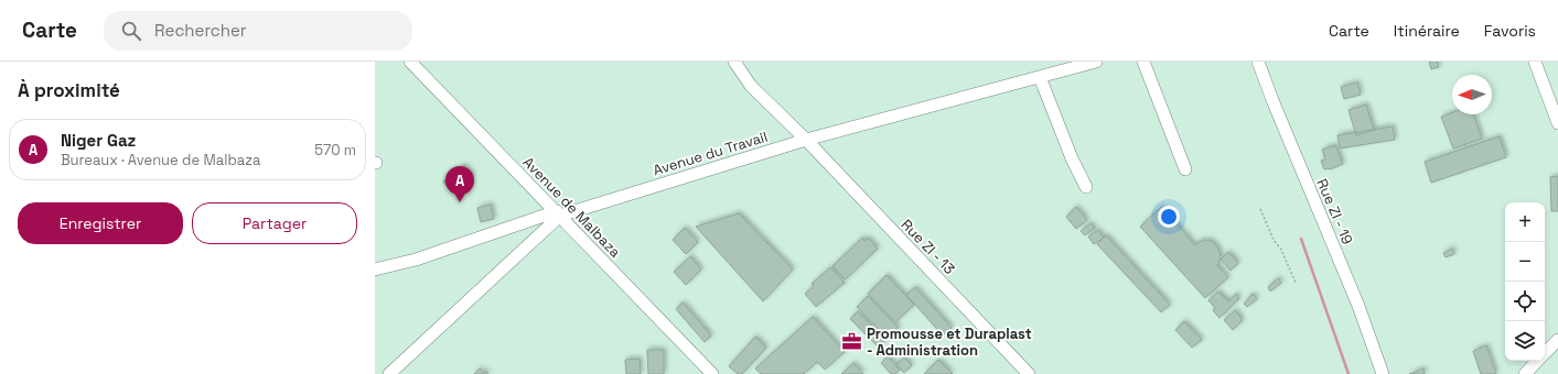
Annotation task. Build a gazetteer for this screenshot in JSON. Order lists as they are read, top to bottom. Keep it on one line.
{"streets":{"street":["Avenue du Travail","Avenue de Malbaza","Rue ZI - 19","Rue ZI - 13"]},"crossings":[["Avenue du Travail","Avenue de Malbaza"],["Avenue du Travail","Rue ZI - 13"]],"places":{"office":["Promousse et Duraplast - Administration"]},"north":"left","page":{"header":"Carte","search":"Rechercher","nav":["Carte","Itinéraire","Favoris"],"heading":"À proximité","list":[{"mark":"A","name":"Niger Gaz","note":"Bureaux · Avenue de Malbaza","value":"570 m"}],"pins":"A","buttons":["Enregistrer","Partager"],"map_buttons":["+","−"]}}
